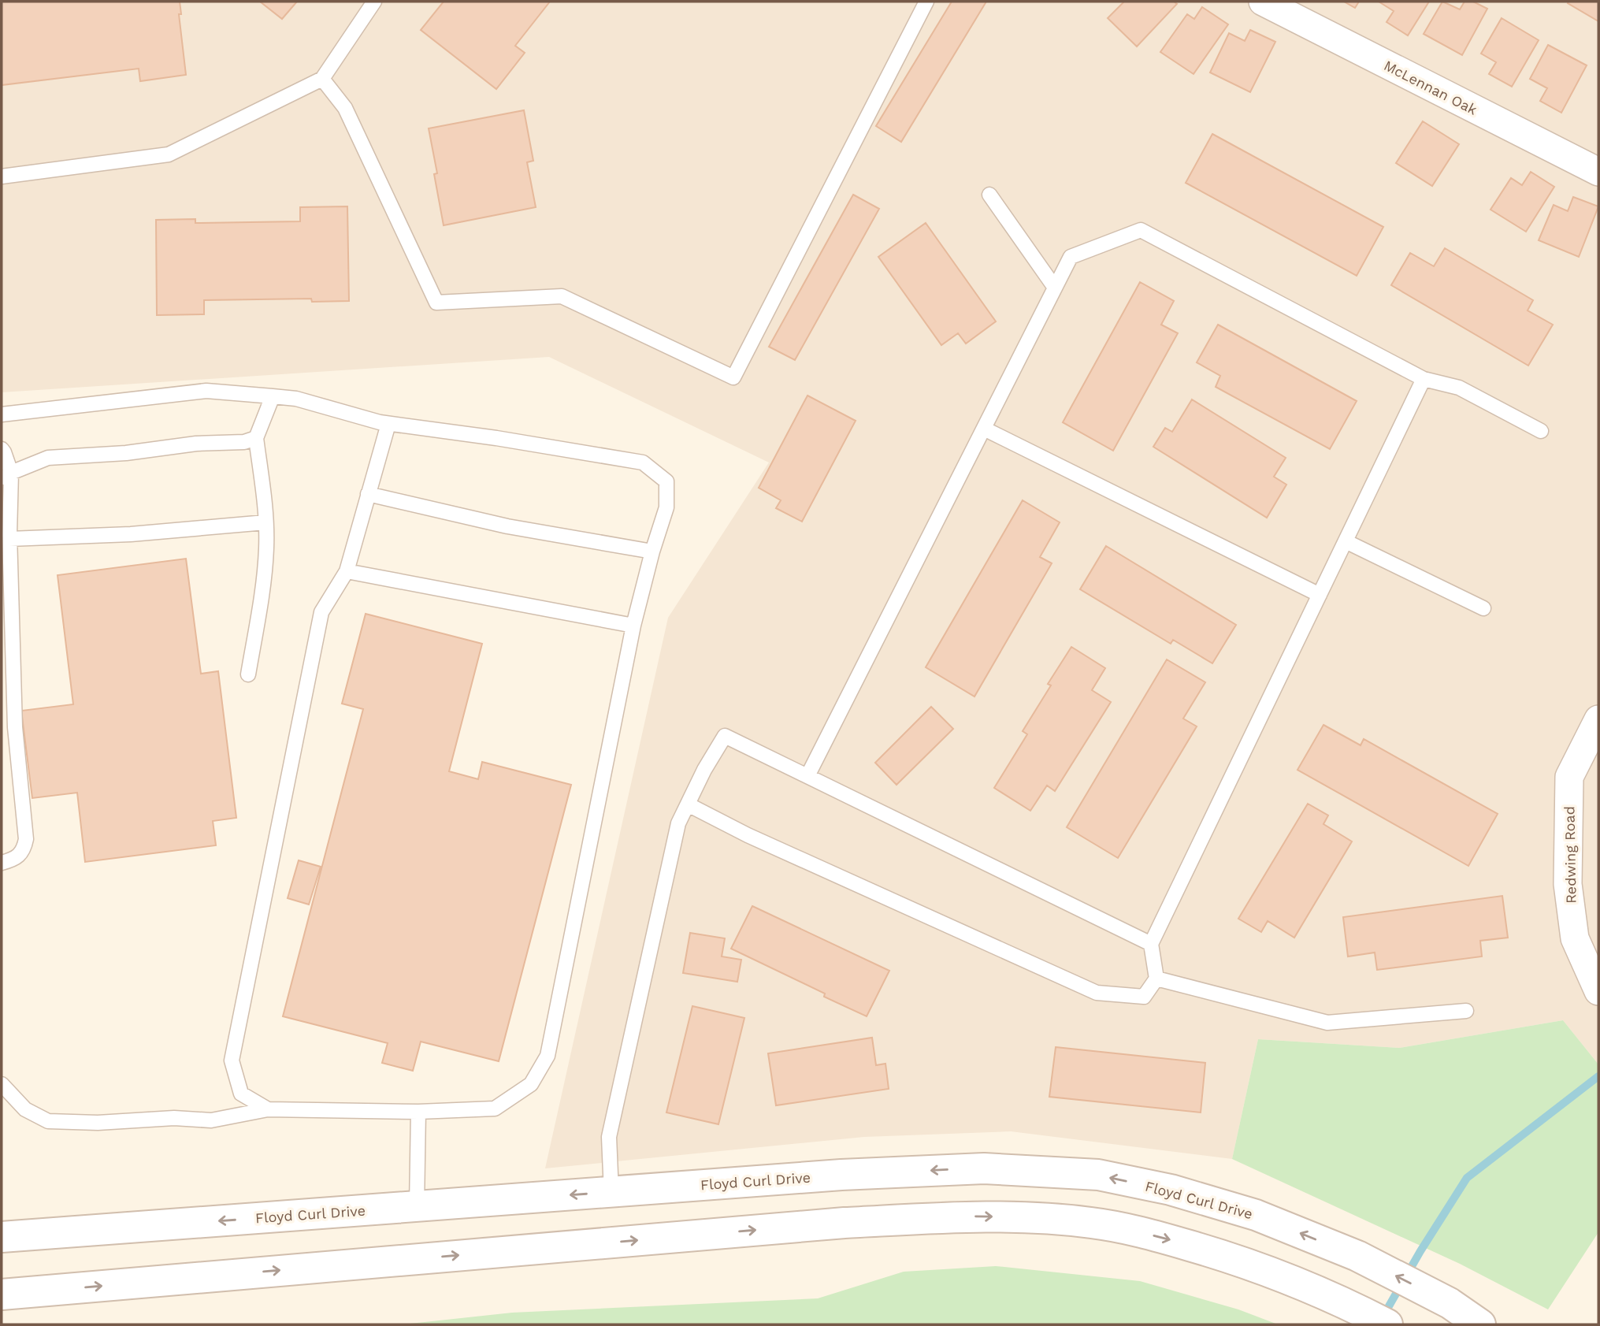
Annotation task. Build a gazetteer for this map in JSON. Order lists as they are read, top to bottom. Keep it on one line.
{"streets":{"street":["McLennan Oak","Redwing Road","Floyd Curl Drive"]}}
